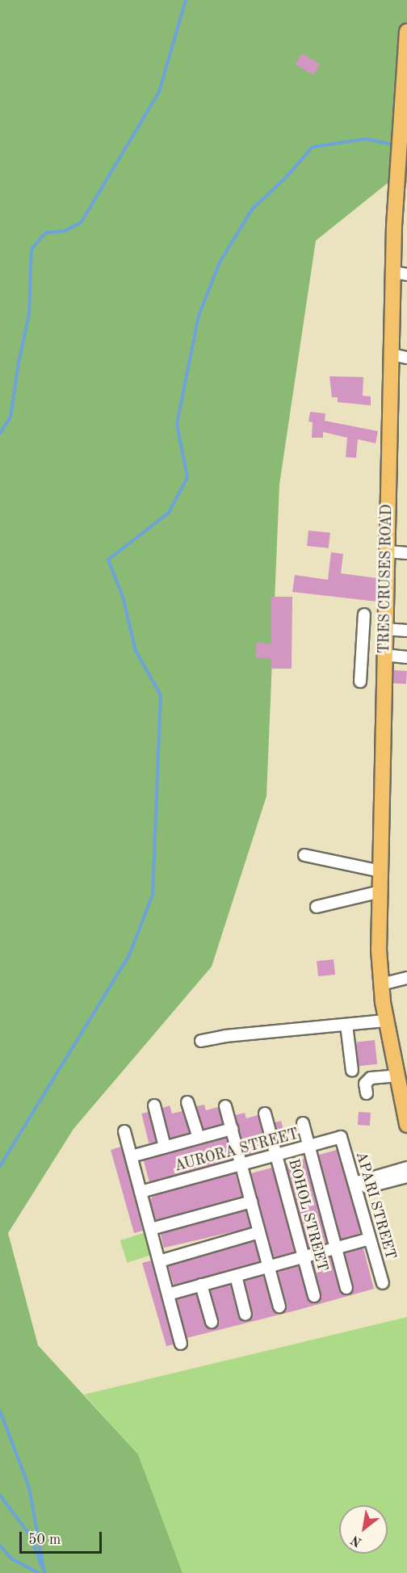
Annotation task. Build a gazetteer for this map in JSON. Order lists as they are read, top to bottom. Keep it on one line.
{"streets":{"main road":["TRES CRUSES ROAD"],"street":["AURORA STREET","APARI STREET","BOHOL STREET"]},"crossings":[["AURORA STREET","APARI STREET"],["AURORA STREET","BOHOL STREET"]],"scale_bar":"50 m","north":"bottom left"}
